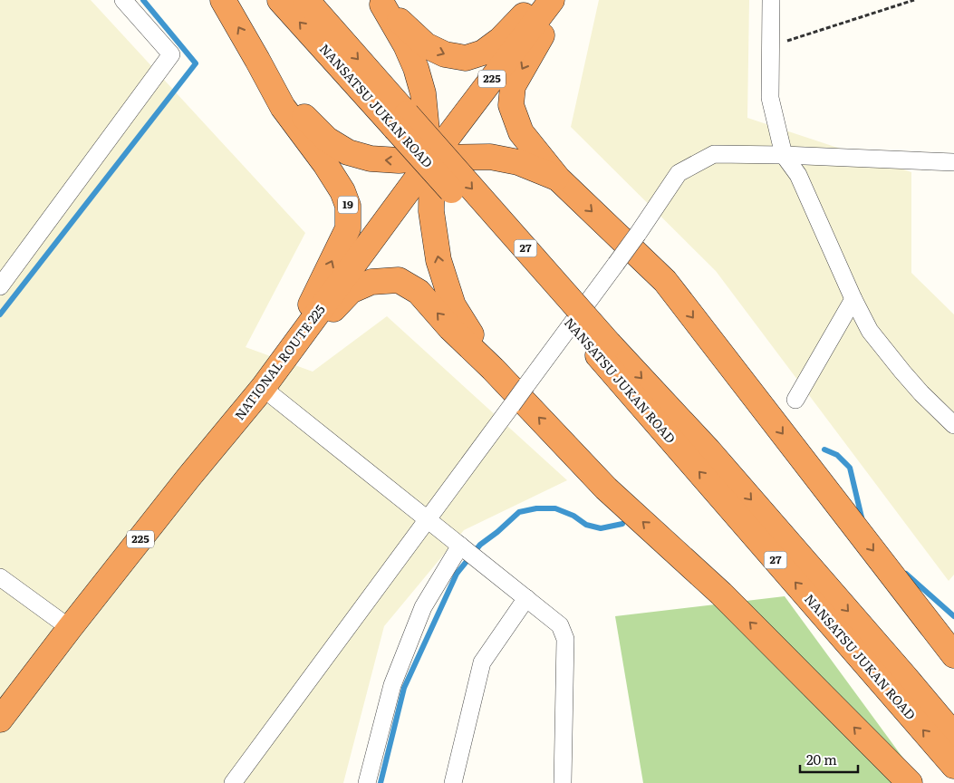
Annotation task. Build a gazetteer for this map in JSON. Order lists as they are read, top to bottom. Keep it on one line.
{"streets":{"highway":["225","NANSATSU JUKAN ROAD","19","27","NATIONAL ROUTE 225"]},"crossings":[["NANSATSU JUKAN ROAD","19"],["NANSATSU JUKAN ROAD","NATIONAL ROUTE 225"],["19","NATIONAL ROUTE 225"]],"scale_bar":"20 m"}
